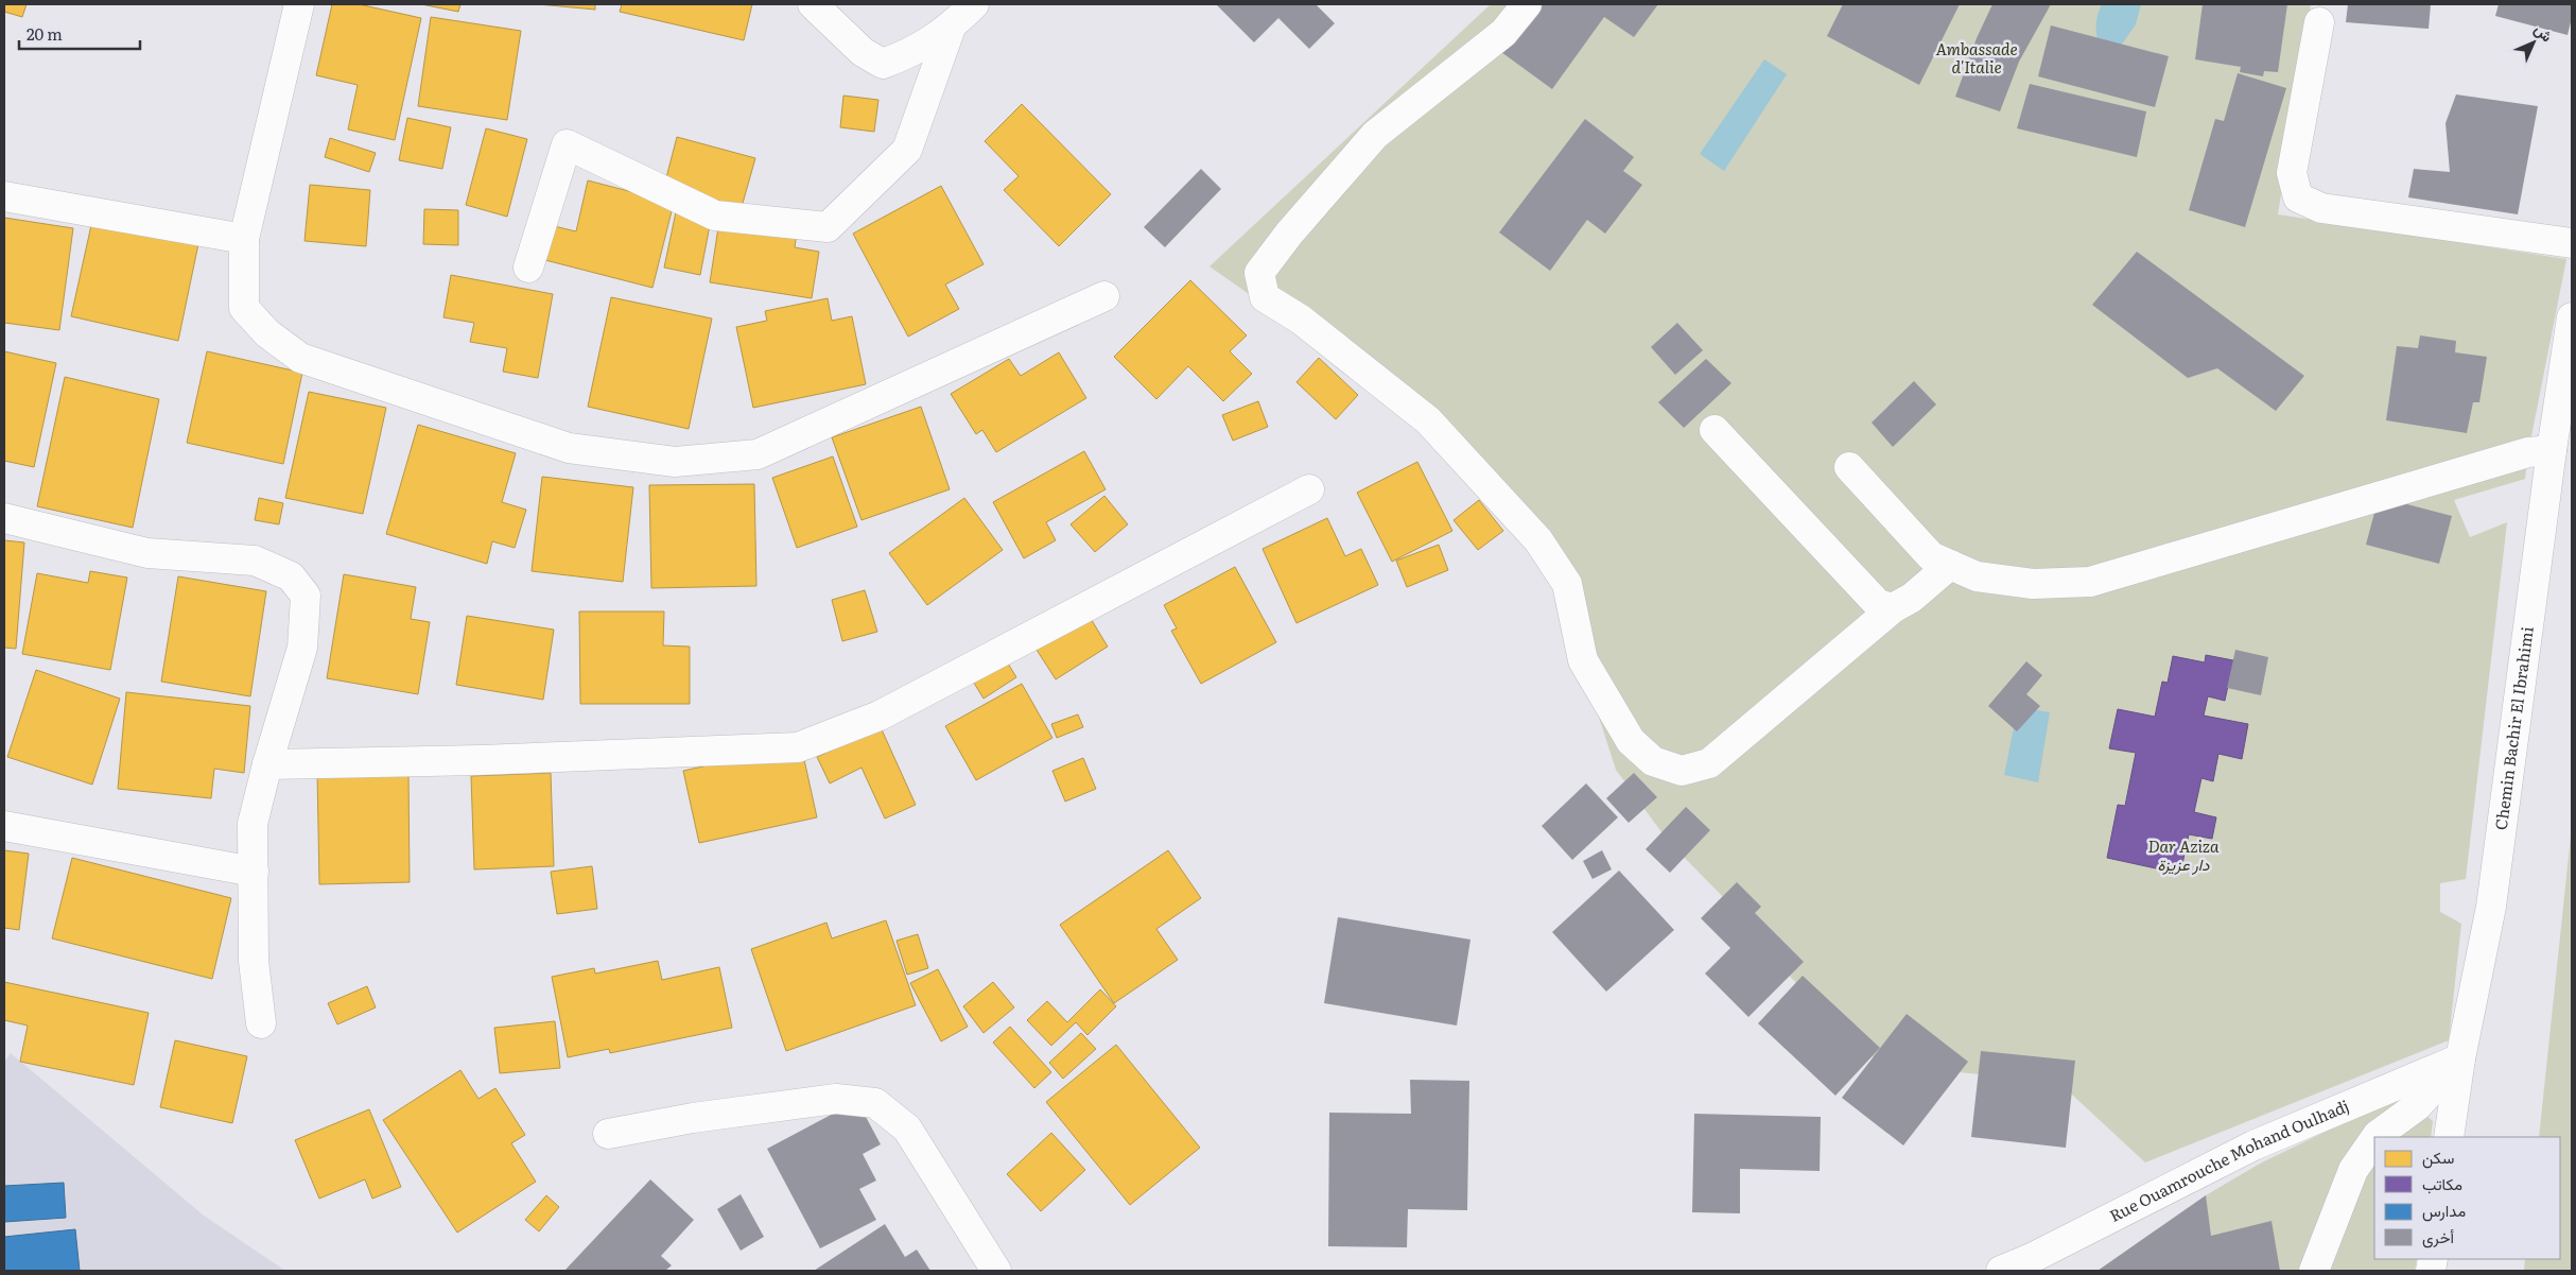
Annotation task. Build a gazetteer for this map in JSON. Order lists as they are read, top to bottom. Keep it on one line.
{"streets":{"street":["Chemin Bachir El Ibrahimi","Rue Ouamrouche Mohand Oulhadj"]},"crossings":[["Chemin Bachir El Ibrahimi","Rue Ouamrouche Mohand Oulhadj"]],"parks":["Ambassade d'Italie","Dar Aziza دار عزيزة"],"legend":["سكن","مكاتب","مدارس","أخرى"],"scale_bar":"20 m","north":"top right"}
